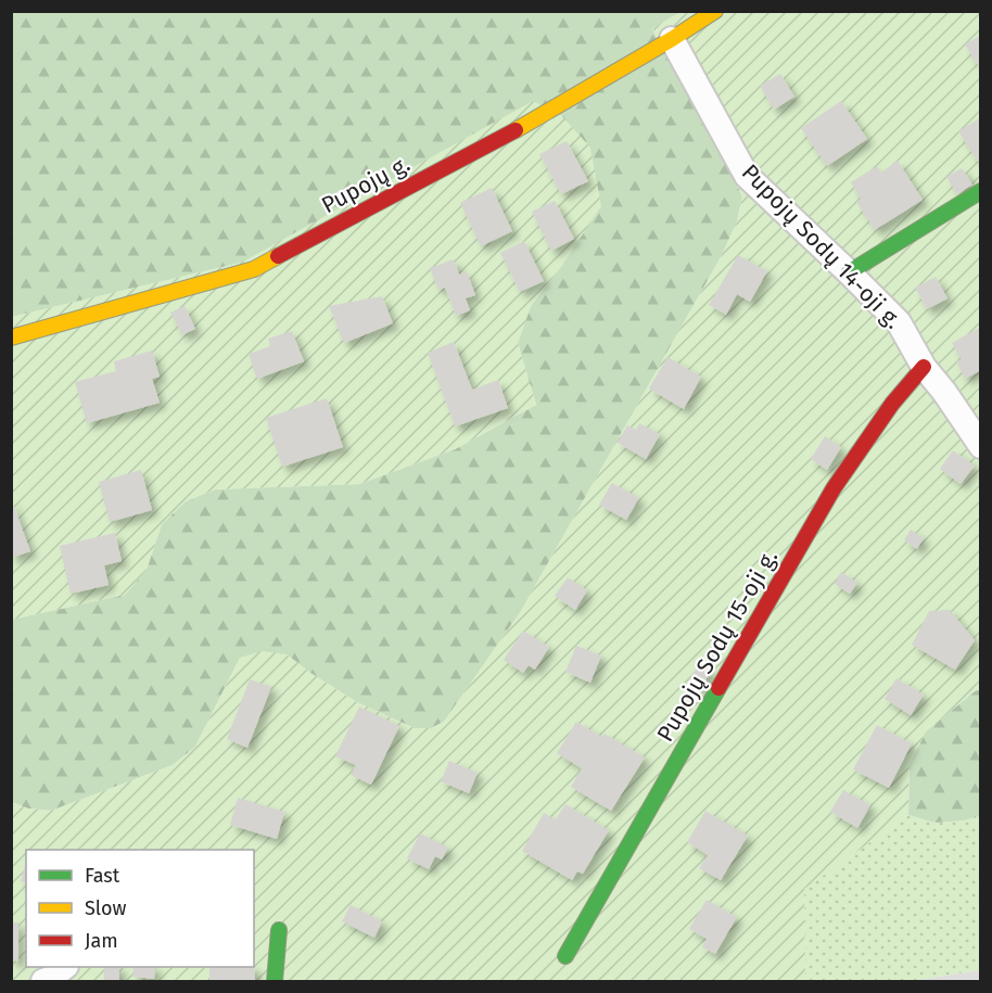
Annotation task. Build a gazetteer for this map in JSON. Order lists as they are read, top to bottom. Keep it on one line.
{"streets":{"street":["Pupojų g.","Pupojų Sodų 14-oji g.","Pupojų Sodų 15-oji g."]},"crossings":[["Pupojų g.","Pupojų Sodų 14-oji g."],["Pupojų Sodų 14-oji g.","Pupojų Sodų 15-oji g."]],"legend":["Fast","Slow","Jam"]}
